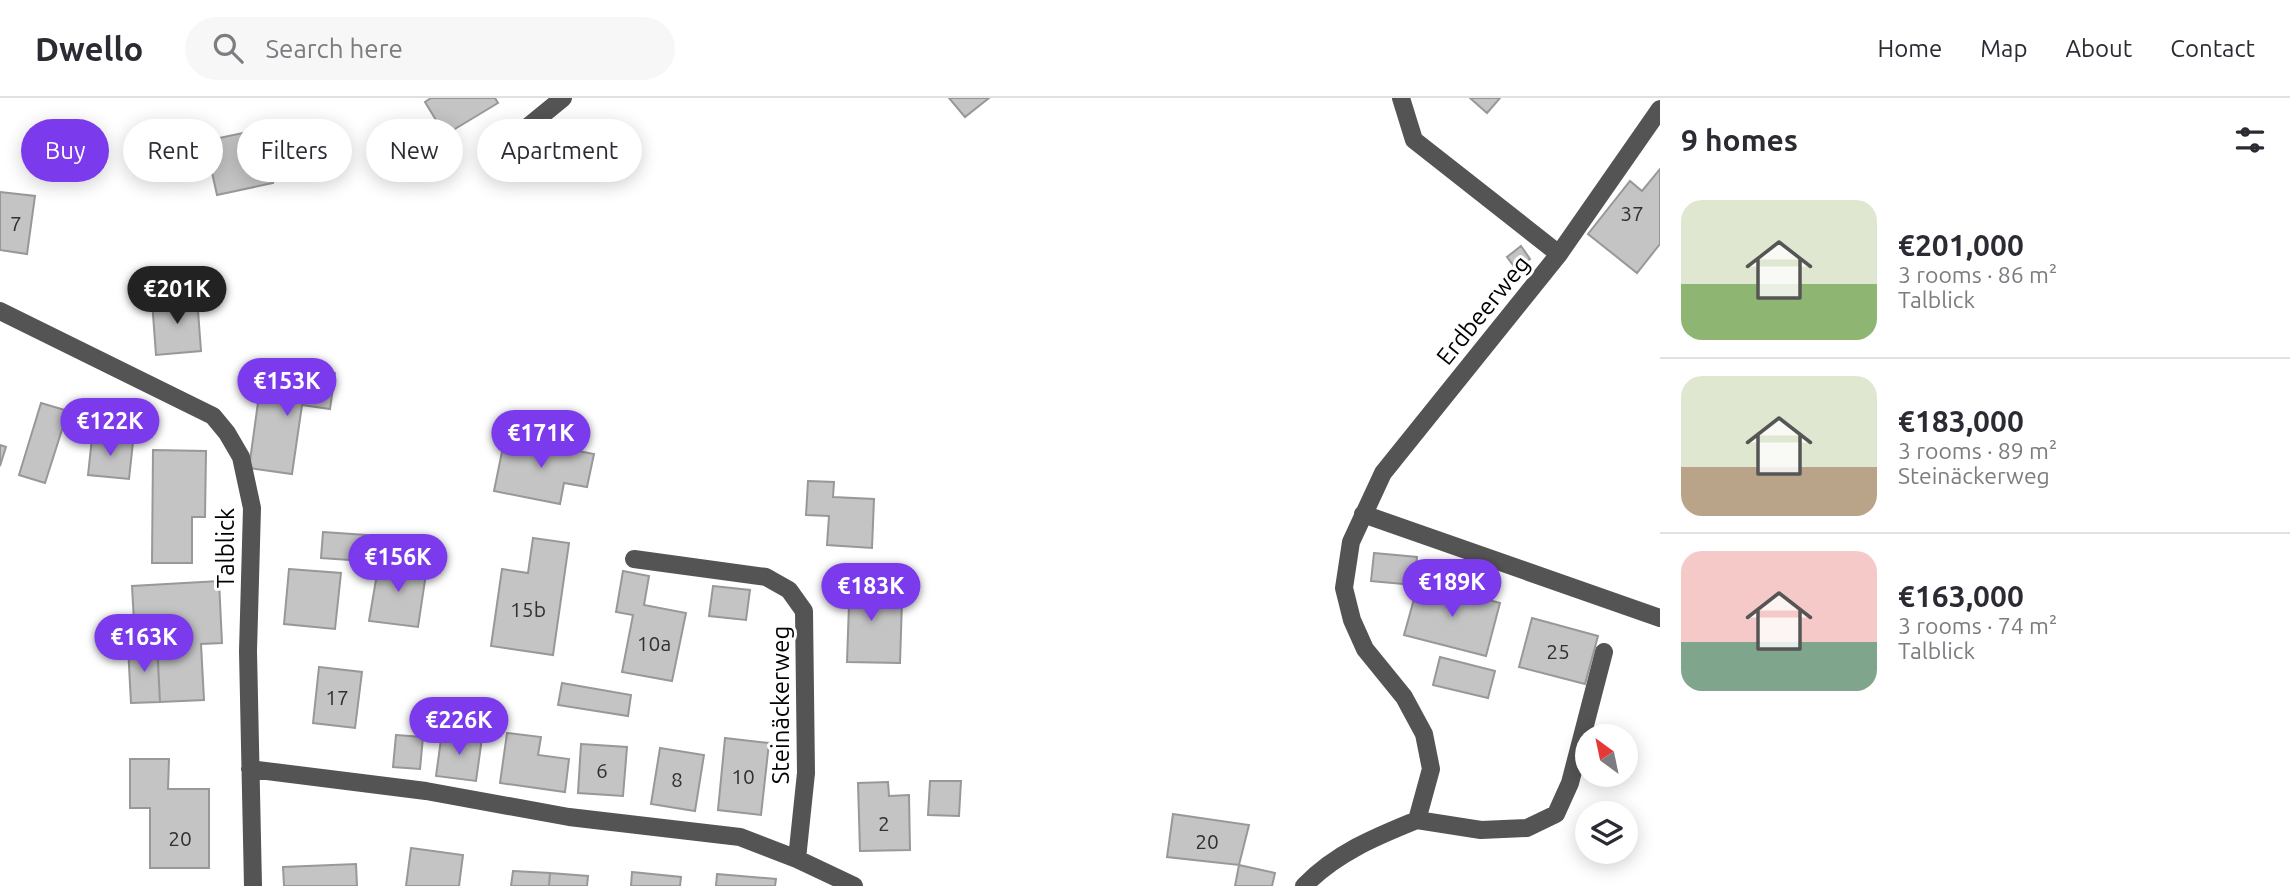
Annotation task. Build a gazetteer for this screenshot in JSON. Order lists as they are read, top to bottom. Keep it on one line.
{"streets":{"street":["Erdbeerweg","Talblick","Steinäckerweg"]},"house_numbers":["37","7","15b","10a","25","17","6","10","8","2","20","20"],"north":"top left","page":{"header":"Dwello","search":"Search here","nav":["Home","Map","About","Contact"],"heading":"9 homes","chip":["Buy","Rent","Filters","New","Apartment"],"list":[{"name":"€201,000","note":"3 rooms · 86 m² · Talblick"},{"name":"€183,000","note":"3 rooms · 89 m² · Steinäckerweg"},{"name":"€163,000","note":"3 rooms · 74 m² · Talblick"}],"price":["€201K","€153K","€122K","€171K","€156K","€189K","€183K","€163K","€226K"]}}
